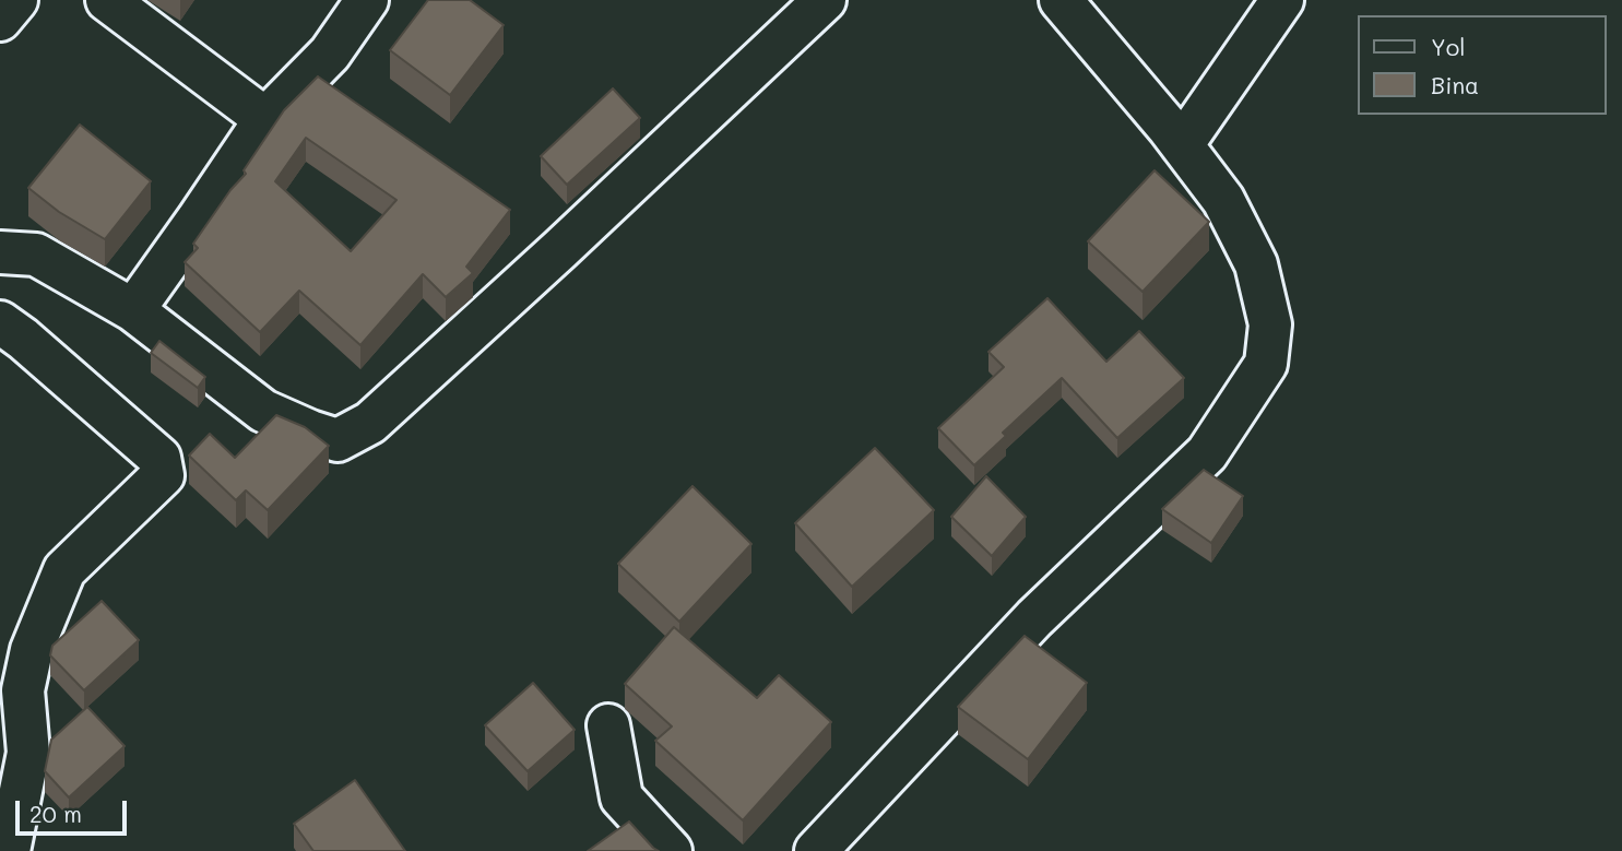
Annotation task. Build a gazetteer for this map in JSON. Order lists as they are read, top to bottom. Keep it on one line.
{"legend":["Yol","Bina"],"scale_bar":"20 m"}
